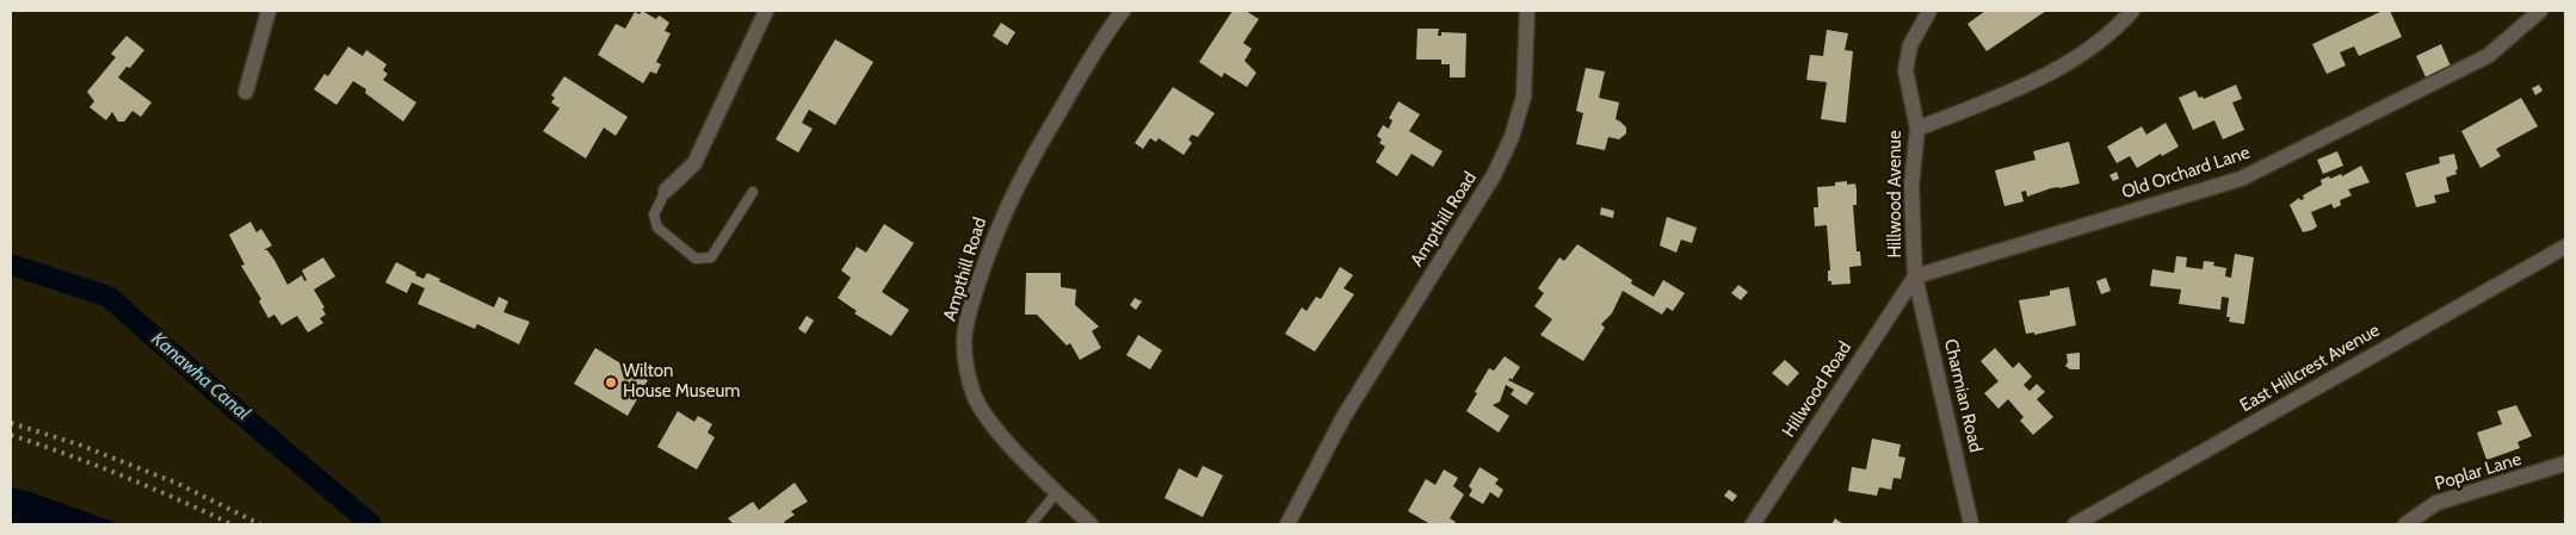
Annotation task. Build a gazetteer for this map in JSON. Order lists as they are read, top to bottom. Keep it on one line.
{"streets":{"street":["Old Orchard Lane","Hillwood Avenue","Ampthill Road","East Hillcrest Avenue","Hillwood Road","Charmian Road","Poplar Lane"]},"crossings":[["Old Orchard Lane","Hillwood Avenue"],["Old Orchard Lane","Hillwood Road"],["Old Orchard Lane","Charmian Road"],["Hillwood Avenue","Hillwood Road"],["Hillwood Avenue","Charmian Road"],["Hillwood Road","Charmian Road"]],"water":["Kanawha Canal"],"places":["Wilton House Museum"]}
